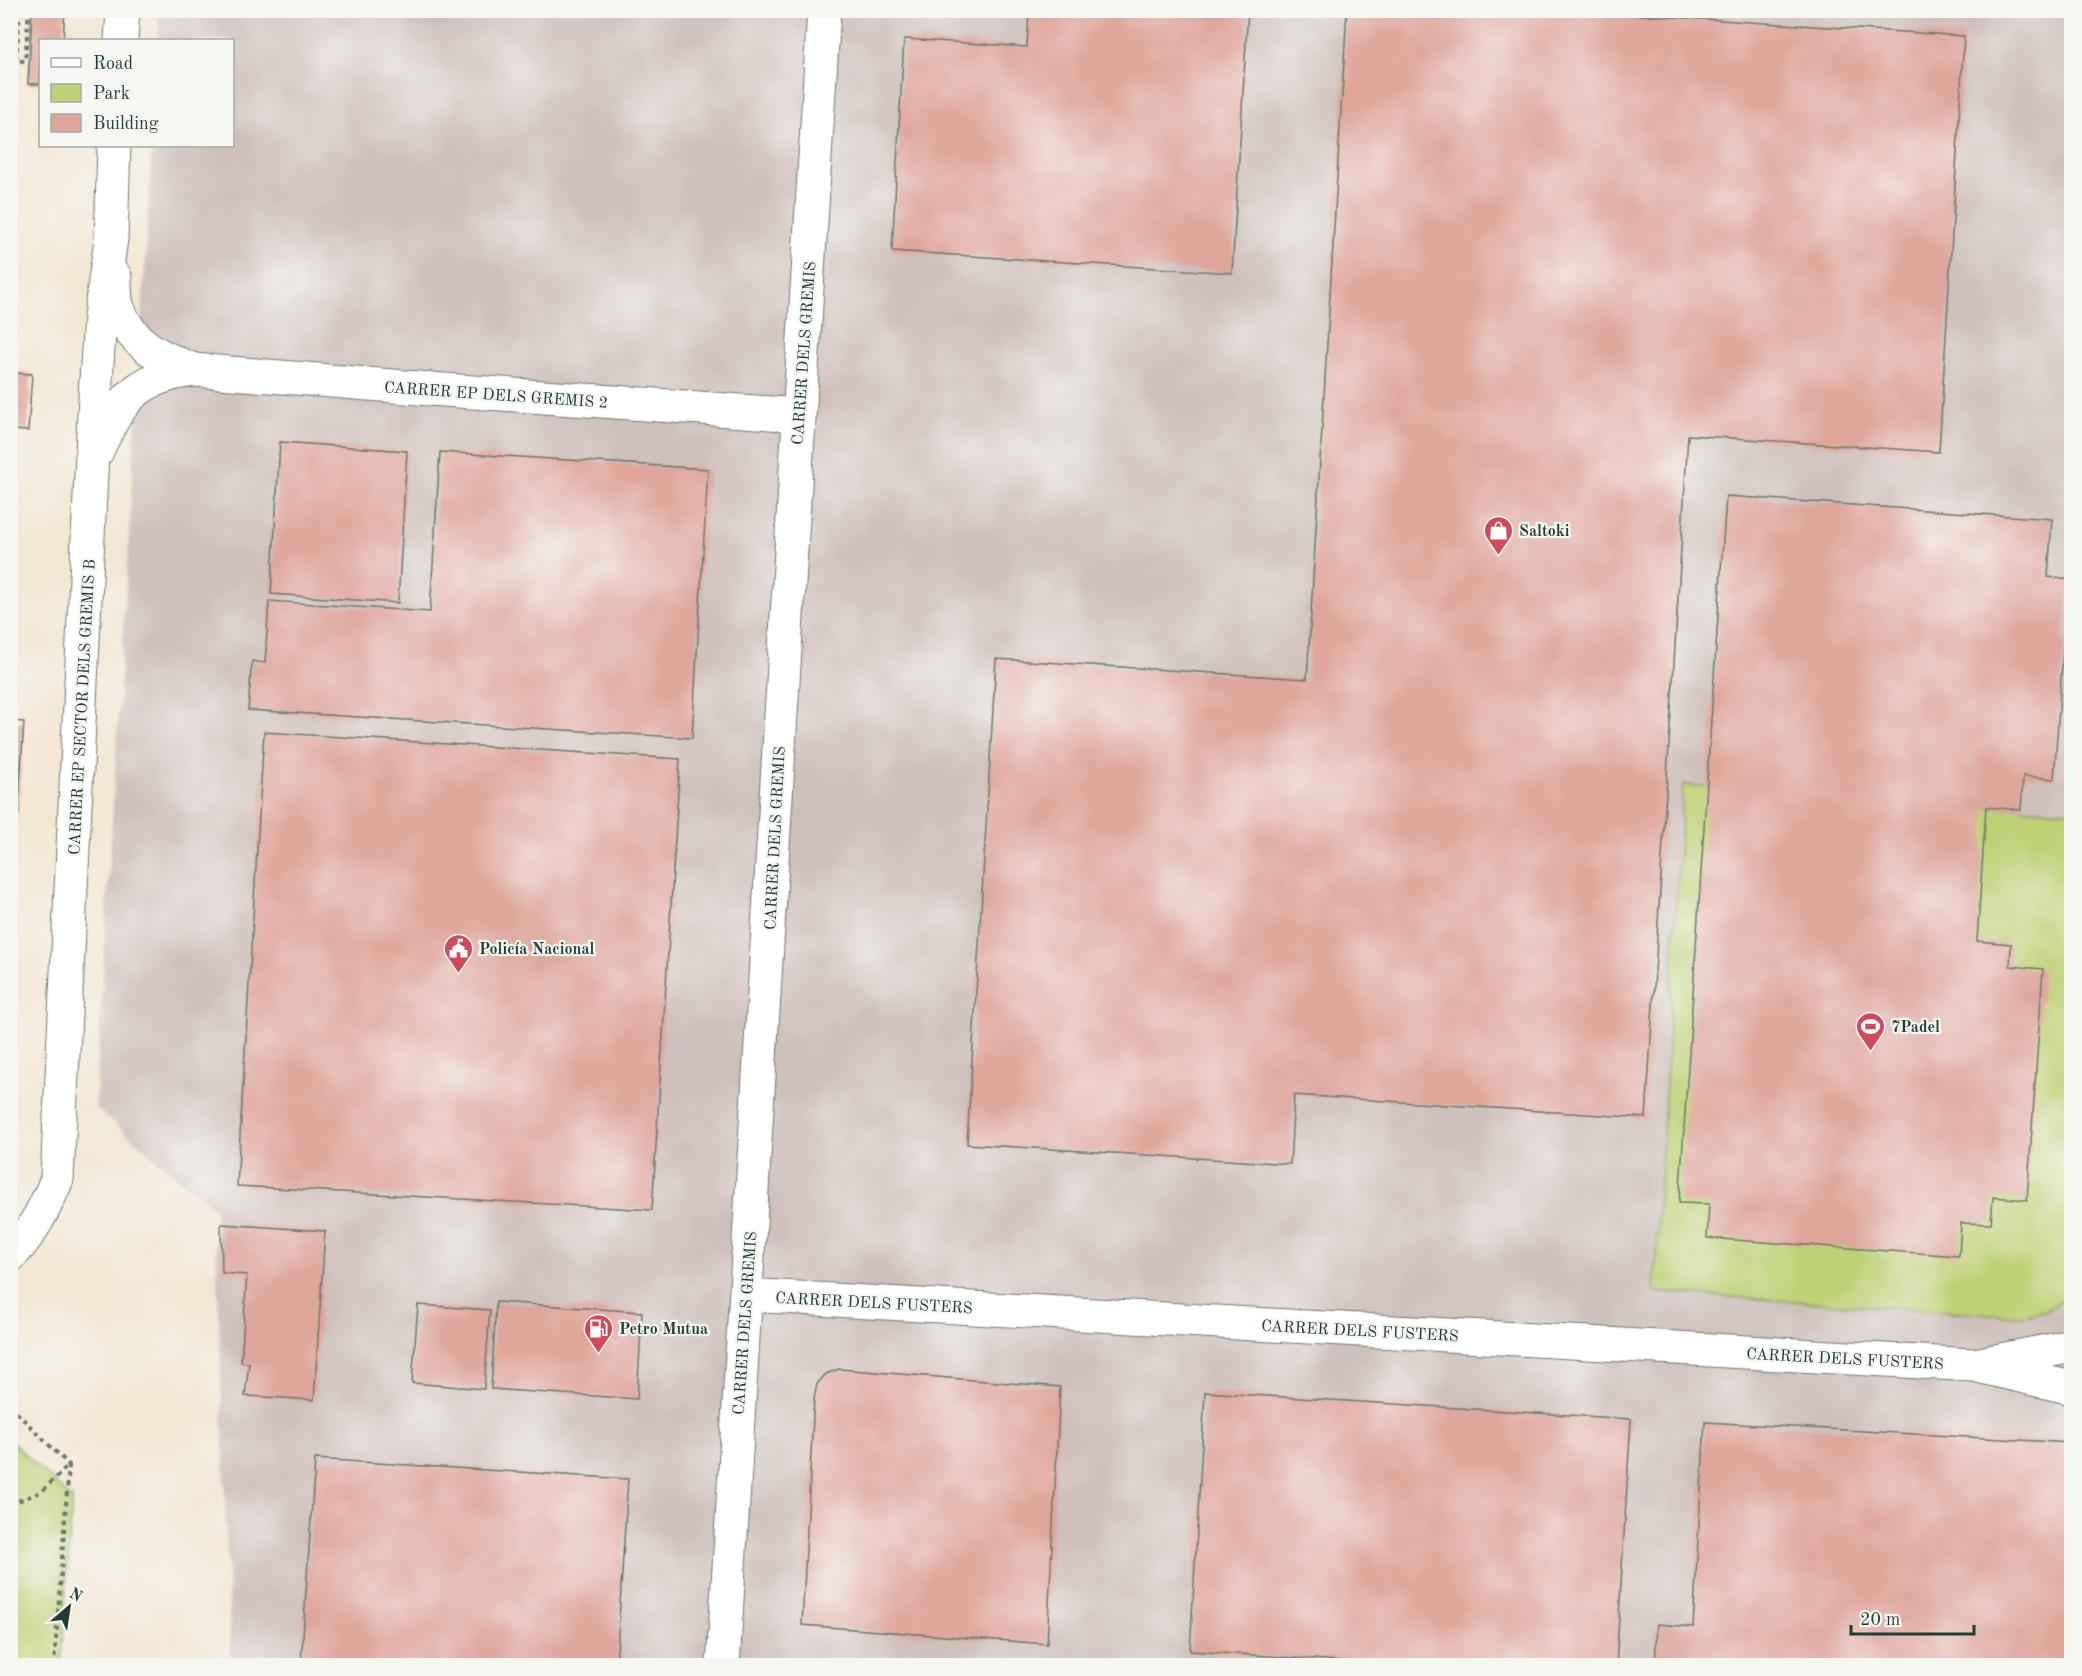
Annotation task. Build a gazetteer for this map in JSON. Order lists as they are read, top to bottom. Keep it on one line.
{"streets":{"street":["CARRER DELS GREMIS","CARRER EP DELS GREMIS 2","CARRER EP SECTOR DELS GREMIS B","CARRER DELS FUSTERS"]},"crossings":[["CARRER DELS GREMIS","CARRER EP DELS GREMIS 2"],["CARRER DELS GREMIS","CARRER DELS FUSTERS"]],"places":{"shop":["Saltoki"],"public building":["Policía Nacional"],"sports":["7Padel"],"fuel station":["Petro Mutua"]},"legend":["Road","Park","Building"],"scale_bar":"20 m","north":"top right"}
